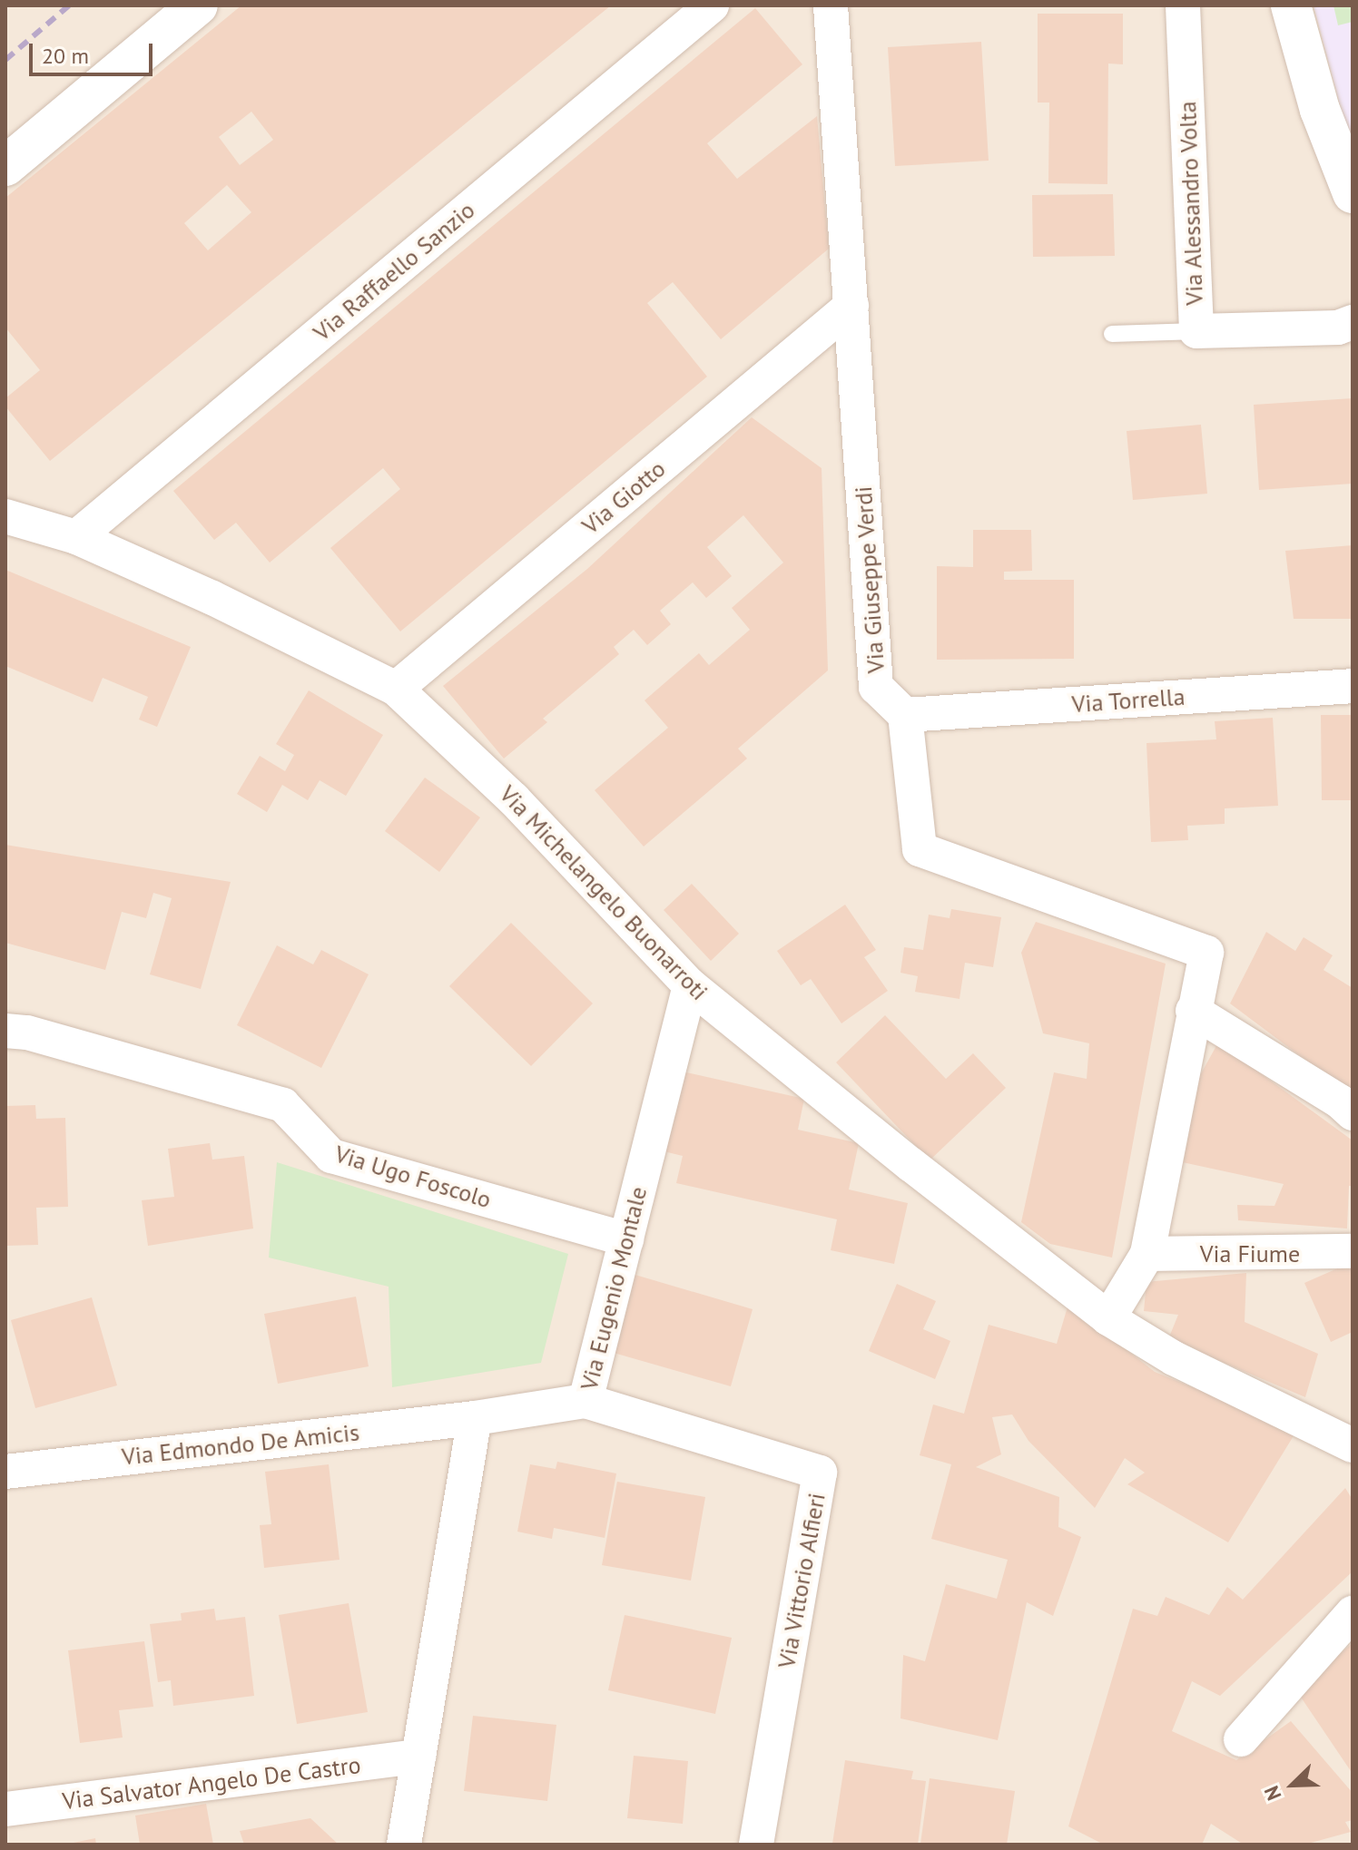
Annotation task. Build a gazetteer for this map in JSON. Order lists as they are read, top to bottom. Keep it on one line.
{"streets":{"street":["Via Alessandro Volta","Via Raffaello Sanzio","Via Giotto","Via Giuseppe Verdi","Via Torrella","Via Michelangelo Buonarroti","Via Ugo Foscolo","Via Fiume","Via Eugenio Montale","Via Edmondo De Amicis","Via Vittorio Alfieri","Via Salvator Angelo De Castro"]},"crossings":[["Via Raffaello Sanzio","Via Michelangelo Buonarroti"],["Via Giotto","Via Giuseppe Verdi"],["Via Giotto","Via Michelangelo Buonarroti"],["Via Giuseppe Verdi","Via Torrella"],["Via Michelangelo Buonarroti","Via Eugenio Montale"],["Via Ugo Foscolo","Via Eugenio Montale"],["Via Eugenio Montale","Via Edmondo De Amicis"],["Via Eugenio Montale","Via Vittorio Alfieri"]],"scale_bar":"20 m","north":"bottom left"}
